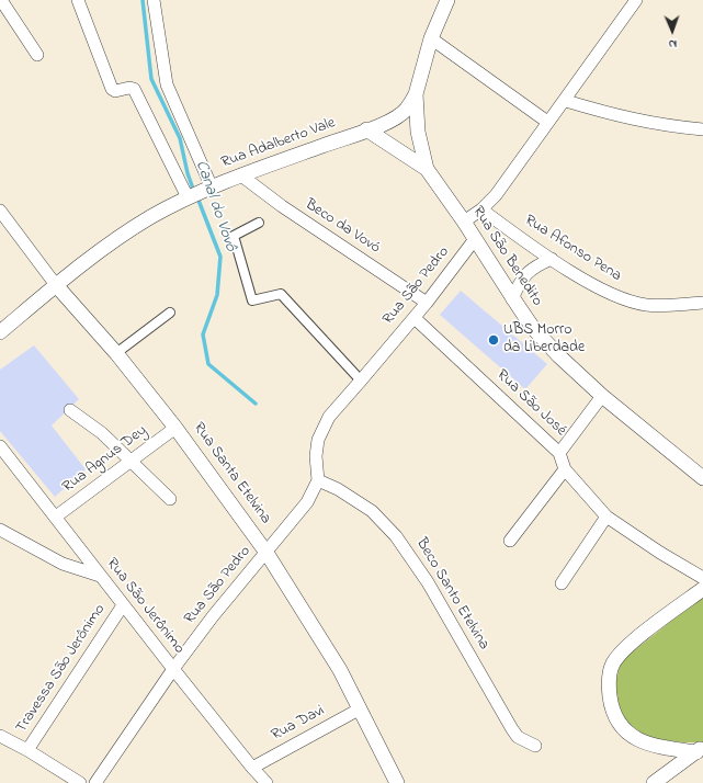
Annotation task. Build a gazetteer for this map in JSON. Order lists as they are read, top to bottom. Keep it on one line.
{"streets":{"street":["Rua Adalberto Vale","Beco da Vovó","Rua Afonso Pena","Rua São Benedito","Rua São Pedro","Rua São José","Rua Agnus Dey","Rua Santa Etelvina","Beco Santo Etelvina","Rua São Jerônimo","Travessa São Jerônimo","Rua Davi"]},"crossings":[["Rua Adalberto Vale","Beco da Vovó"],["Rua Adalberto Vale","Rua São Benedito"],["Rua Adalberto Vale","Rua Santa Etelvina"],["Beco da Vovó","Rua São Pedro"],["Rua São Benedito","Rua São Pedro"],["Rua São Pedro","Rua São José"],["Rua São Pedro","Rua Santa Etelvina"],["Rua São Pedro","Beco Santo Etelvina"],["Rua São Pedro","Rua São Jerônimo"],["Rua Agnus Dey","Rua Santa Etelvina"],["Rua Agnus Dey","Rua São Jerônimo"],["Rua Santa Etelvina","Rua Davi"],["Rua São Jerônimo","Travessa São Jerônimo"],["Rua São Jerônimo","Rua Davi"]],"water":["Canal do Vovô"],"places":["UBS Morro da Liberdade"],"north":"bottom"}
